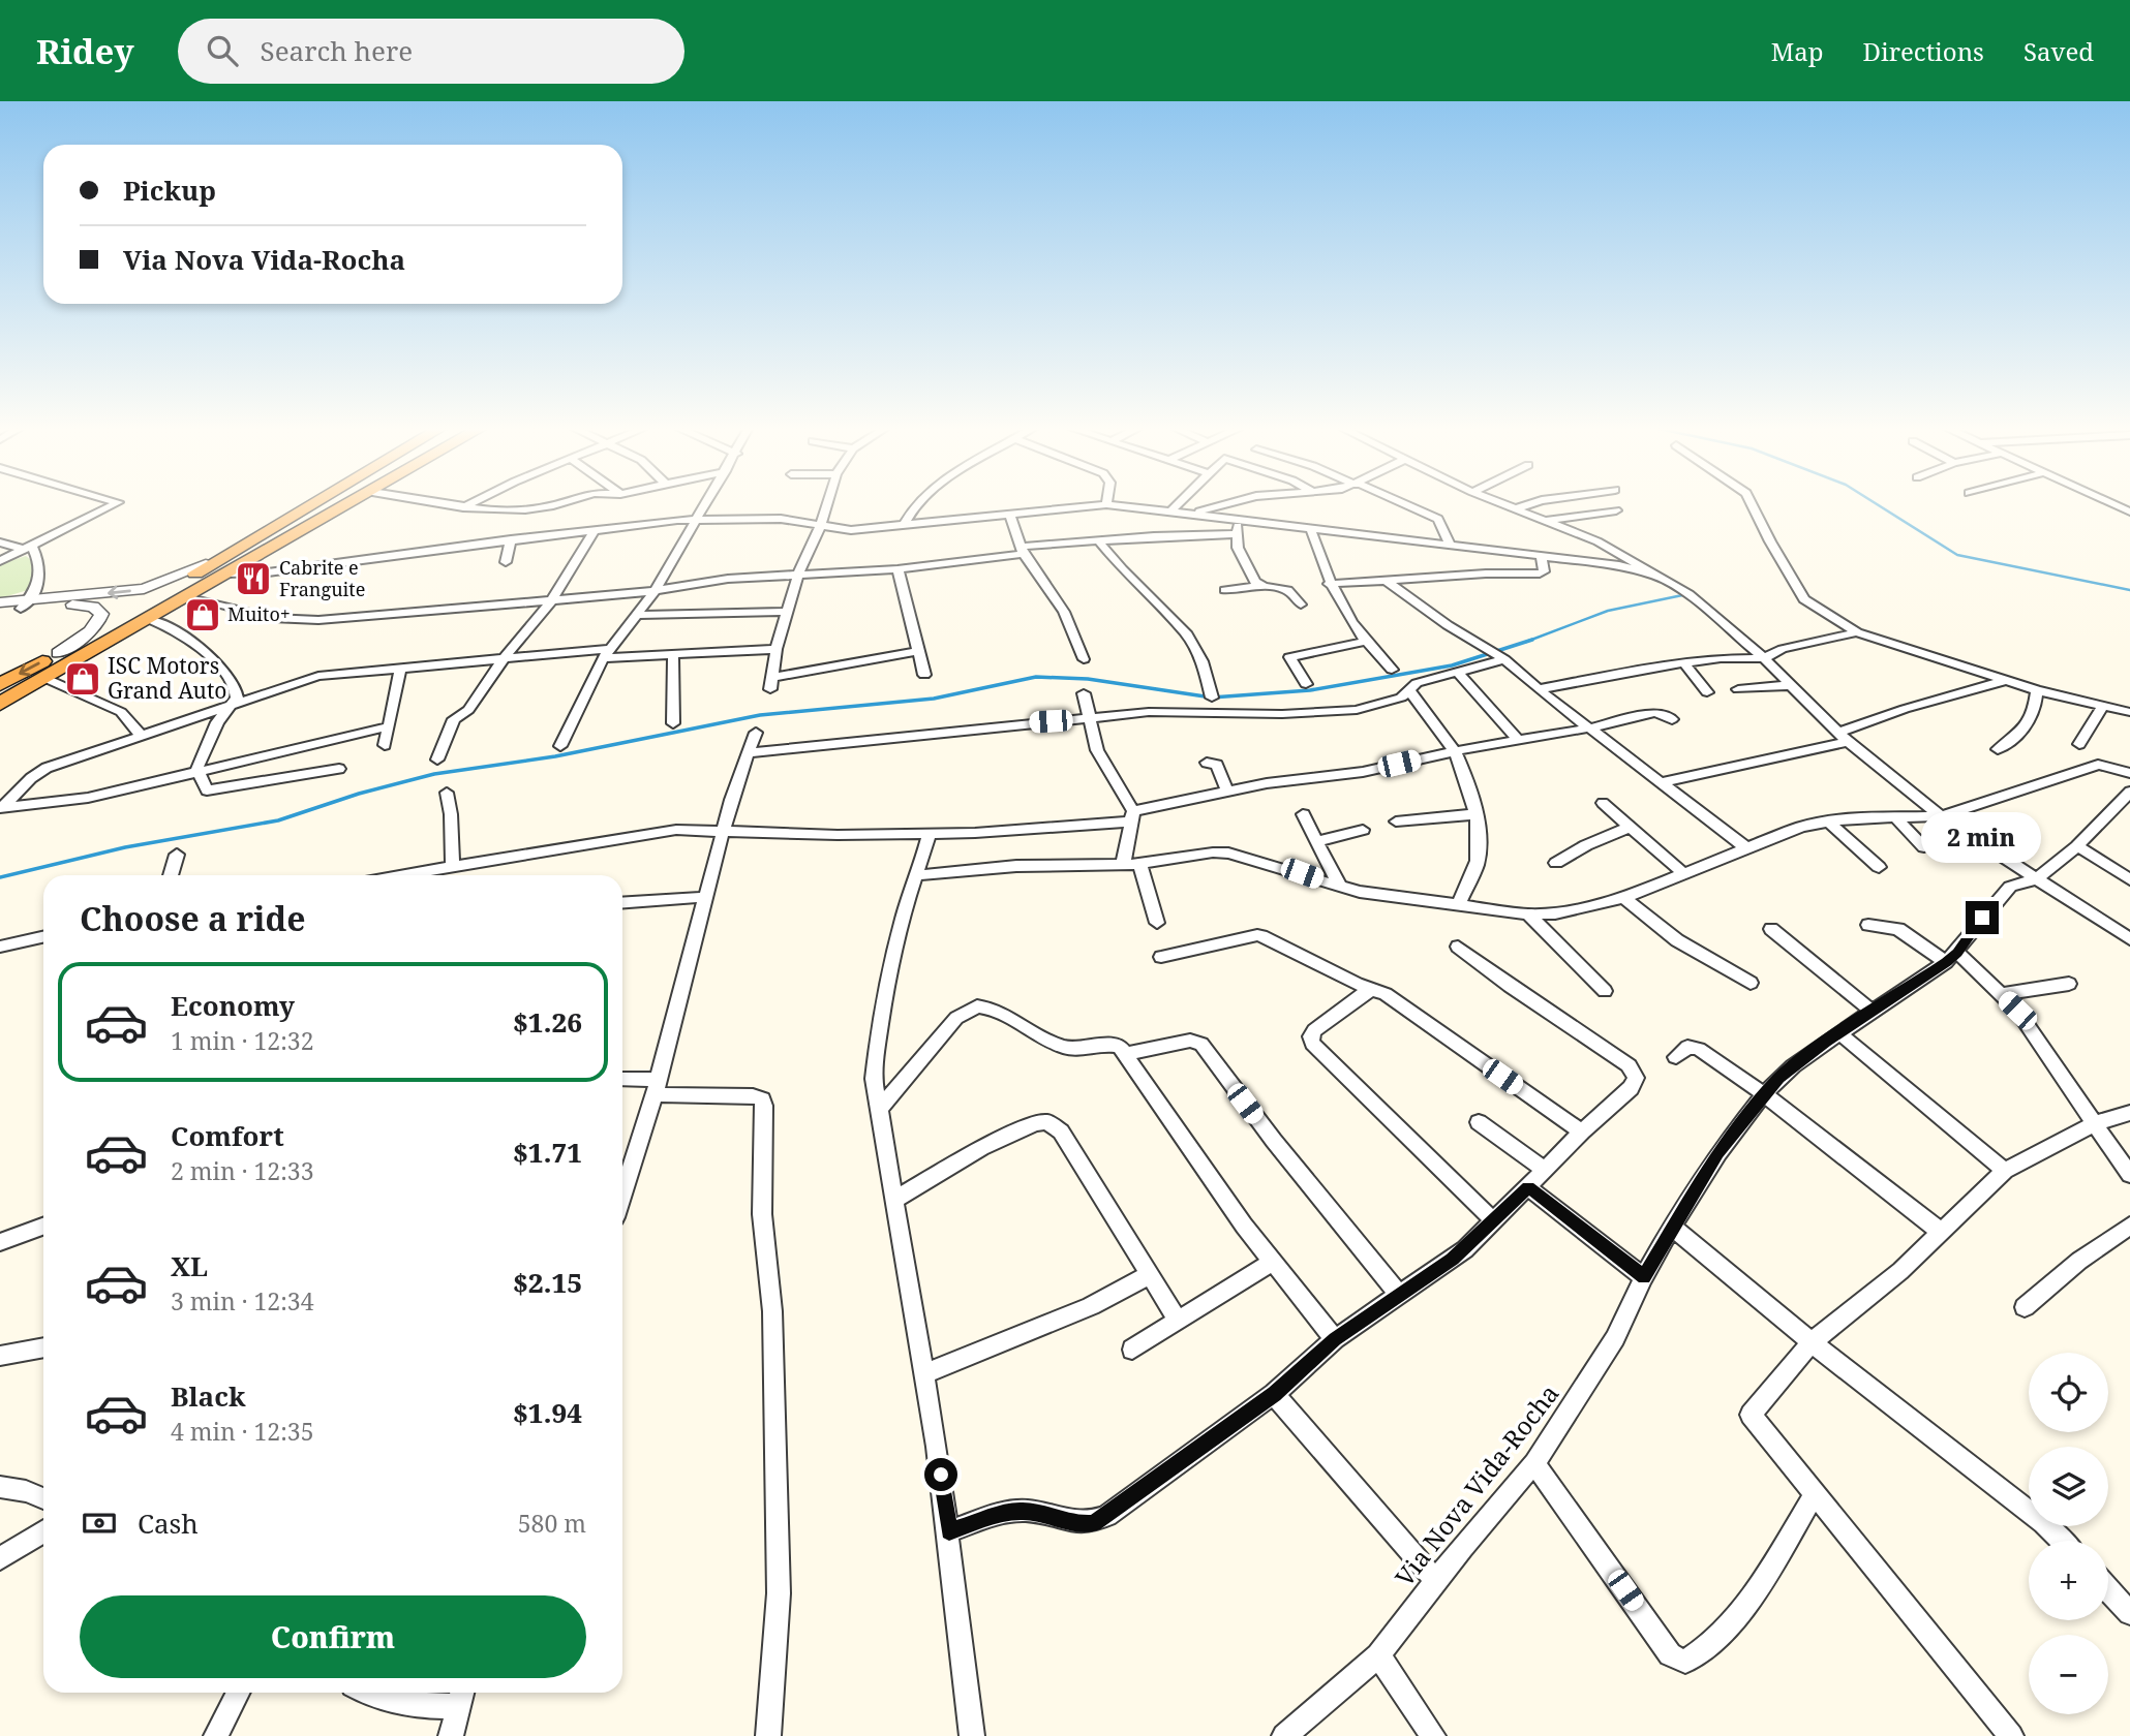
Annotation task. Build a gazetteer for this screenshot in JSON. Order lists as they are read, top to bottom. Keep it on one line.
{"streets":{"street":["Via Nova Vida-Rocha"]},"places":{"restaurant":["Cabrite e Franguite"],"shop":["Muito+","ISC Motors Grand Auto"]},"page":{"header":"Ridey","search":"Search here","nav":["Map","Directions","Saved"],"banner":["Pickup","Via Nova Vida-Rocha"],"bubble":"2 min","heading":"Choose a ride","list":[{"name":"Economy","note":"1 min · 12:32","value":"$1.26"},{"name":"Comfort","note":"2 min · 12:33","value":"$1.71"},{"name":"XL","note":"3 min · 12:34","value":"$2.15"},{"name":"Black","note":"4 min · 12:35","value":"$1.94"}],"map_buttons":["+","−"],"pay":["Cash","580 m"],"buttons":"Confirm"}}
